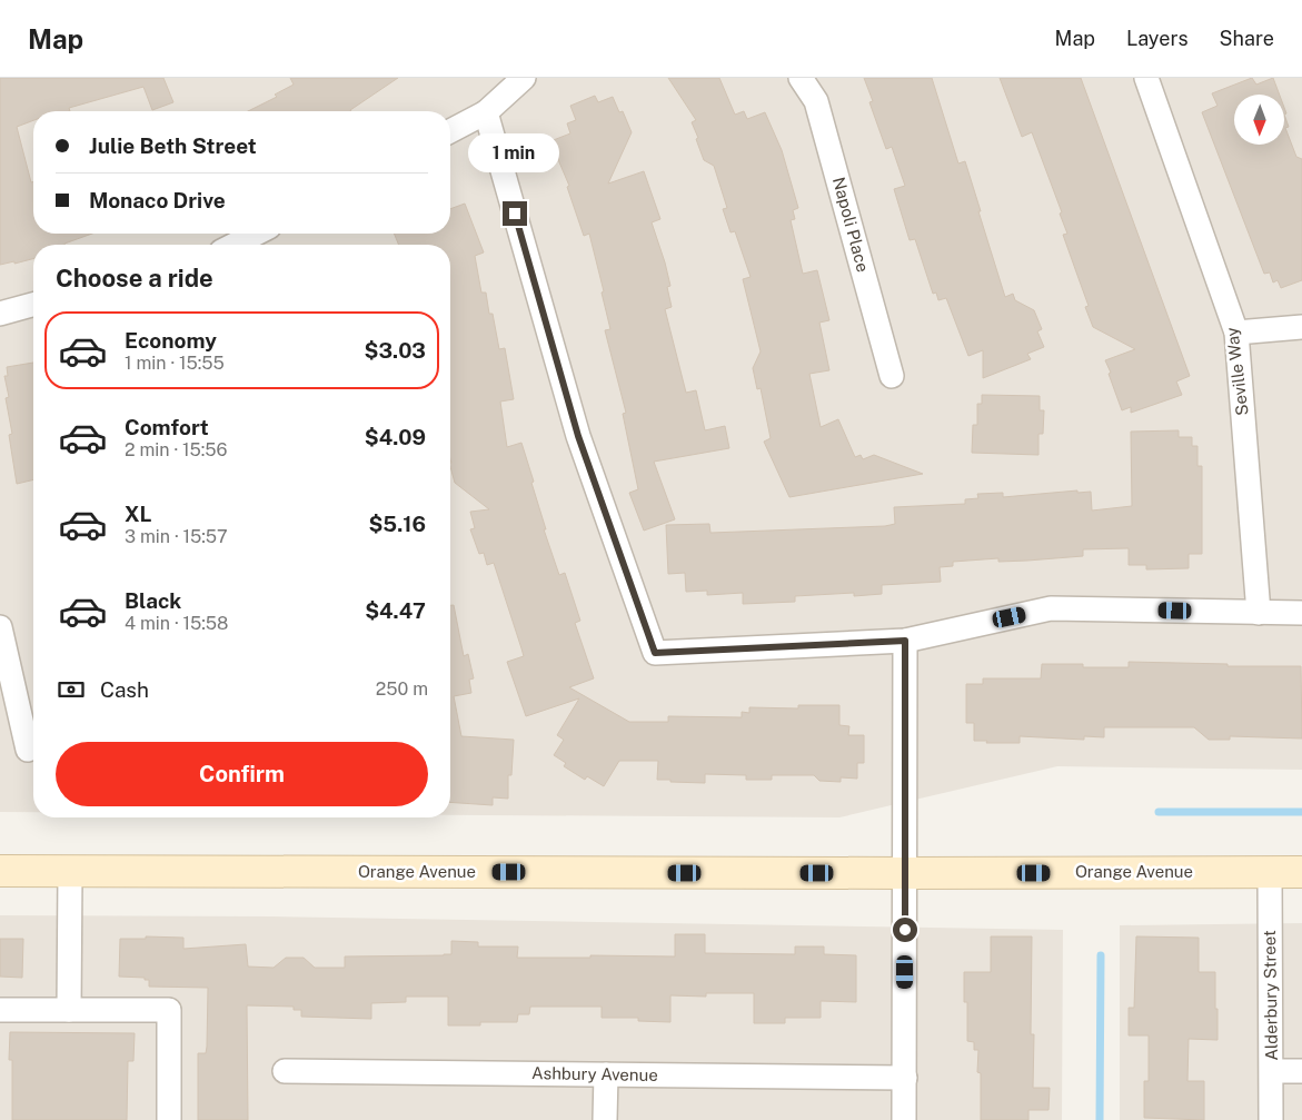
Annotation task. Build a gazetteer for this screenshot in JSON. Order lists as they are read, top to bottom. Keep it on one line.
{"streets":{"main road":["Orange Avenue"],"street":["Napoli Place","Seville Way","Alderbury Street","Ashbury Avenue"]},"crossings":[["Orange Avenue","Alderbury Street"]],"north":"bottom","page":{"header":"Map","nav":["Map","Layers","Share"],"banner":["Julie Beth Street","Monaco Drive"],"bubble":"1 min","heading":"Choose a ride","list":[{"name":"Economy","note":"1 min · 15:55","value":"$3.03"},{"name":"Comfort","note":"2 min · 15:56","value":"$4.09"},{"name":"XL","note":"3 min · 15:57","value":"$5.16"},{"name":"Black","note":"4 min · 15:58","value":"$4.47"}],"pay":["Cash","250 m"],"buttons":"Confirm"}}
